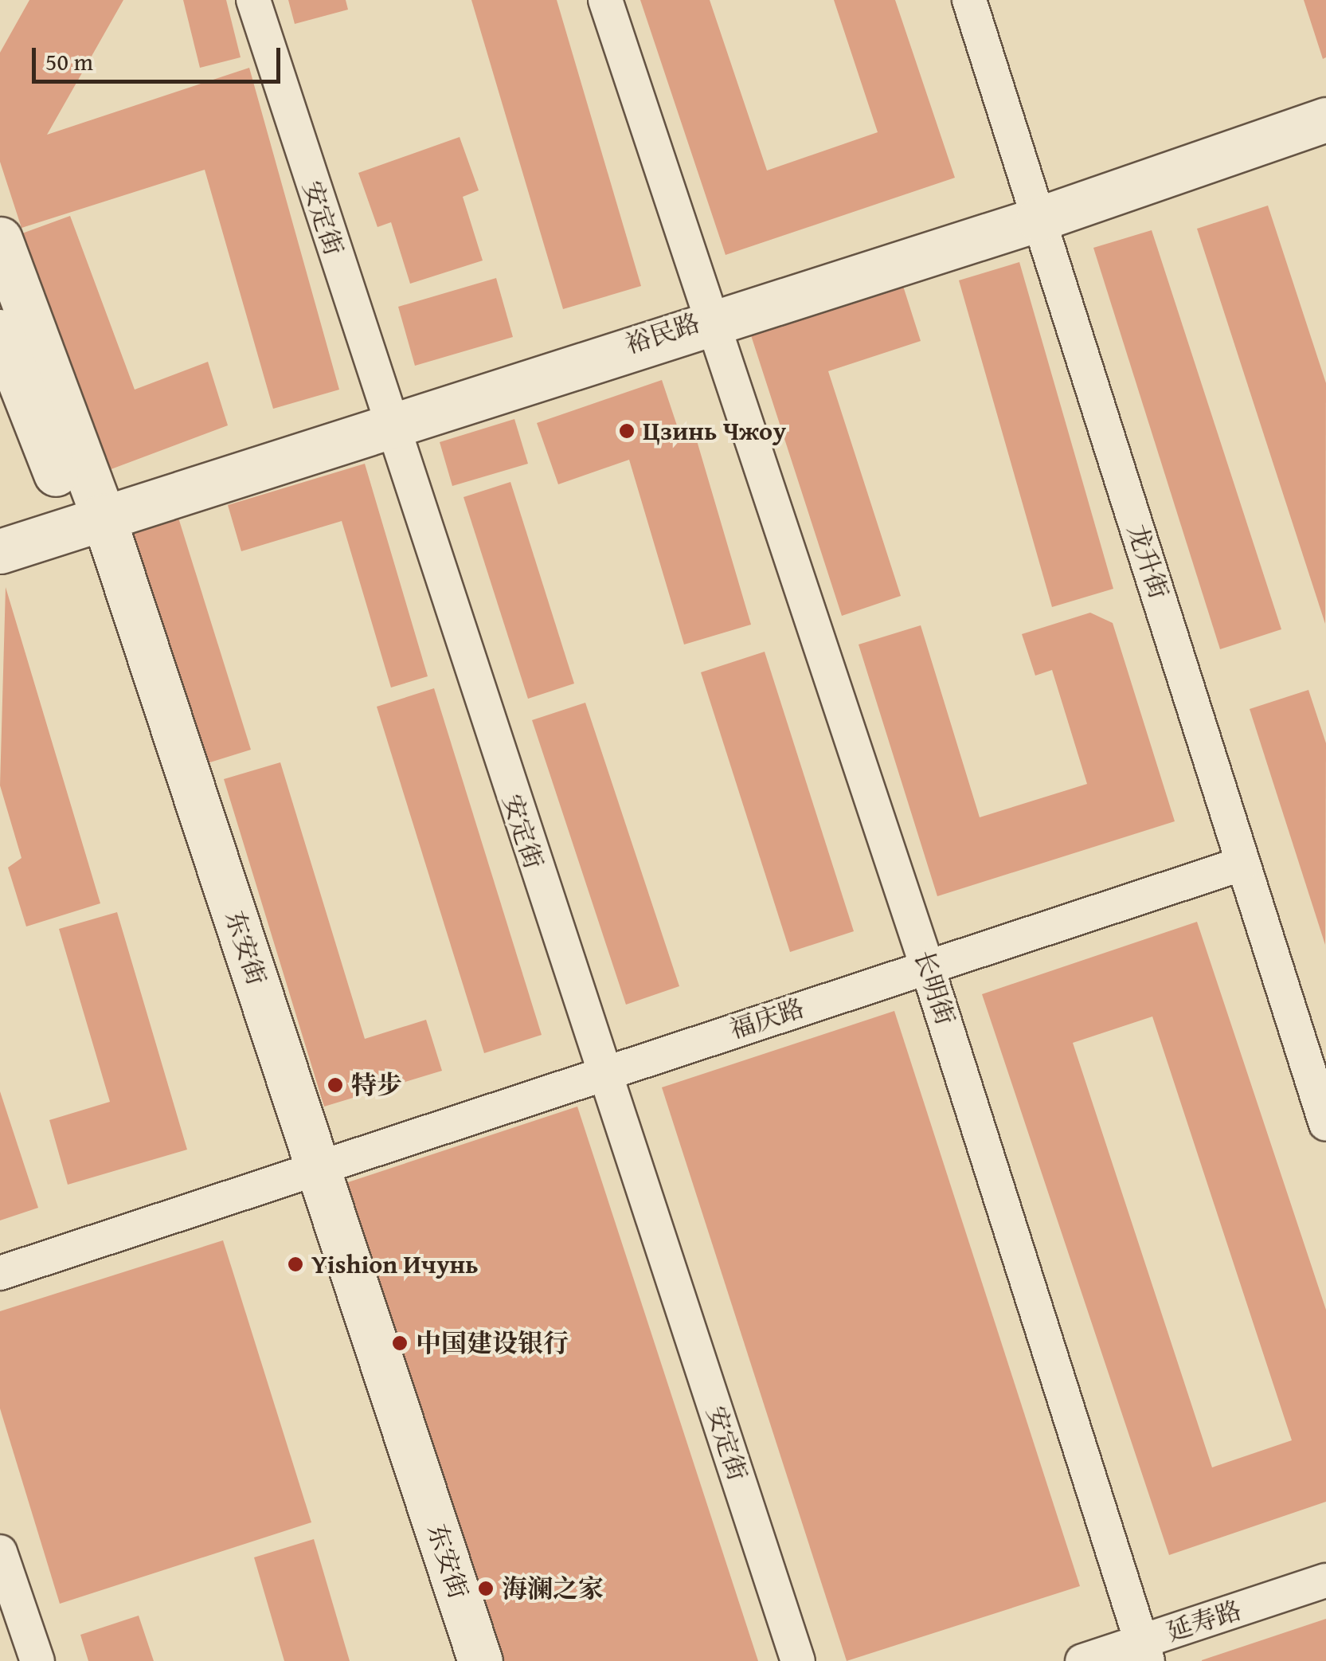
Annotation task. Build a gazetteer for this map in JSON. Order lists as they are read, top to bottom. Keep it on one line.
{"streets":{"main road":["裕民路","东安街"],"street":["安定街","龙升街","长明街","福庆路","延寿路"]},"crossings":[["安定街","裕民路"],["安定街","福庆路"],["裕民路","龙升街"],["裕民路","东安街"],["裕民路","长明街"],["龙升街","福庆路"],["东安街","福庆路"],["长明街","福庆路"],["长明街","延寿路"]],"places":["Цзинь Чжоу","特步","Yishion Ичунь","中国建设银行","海澜之家"],"scale_bar":"50 m"}
